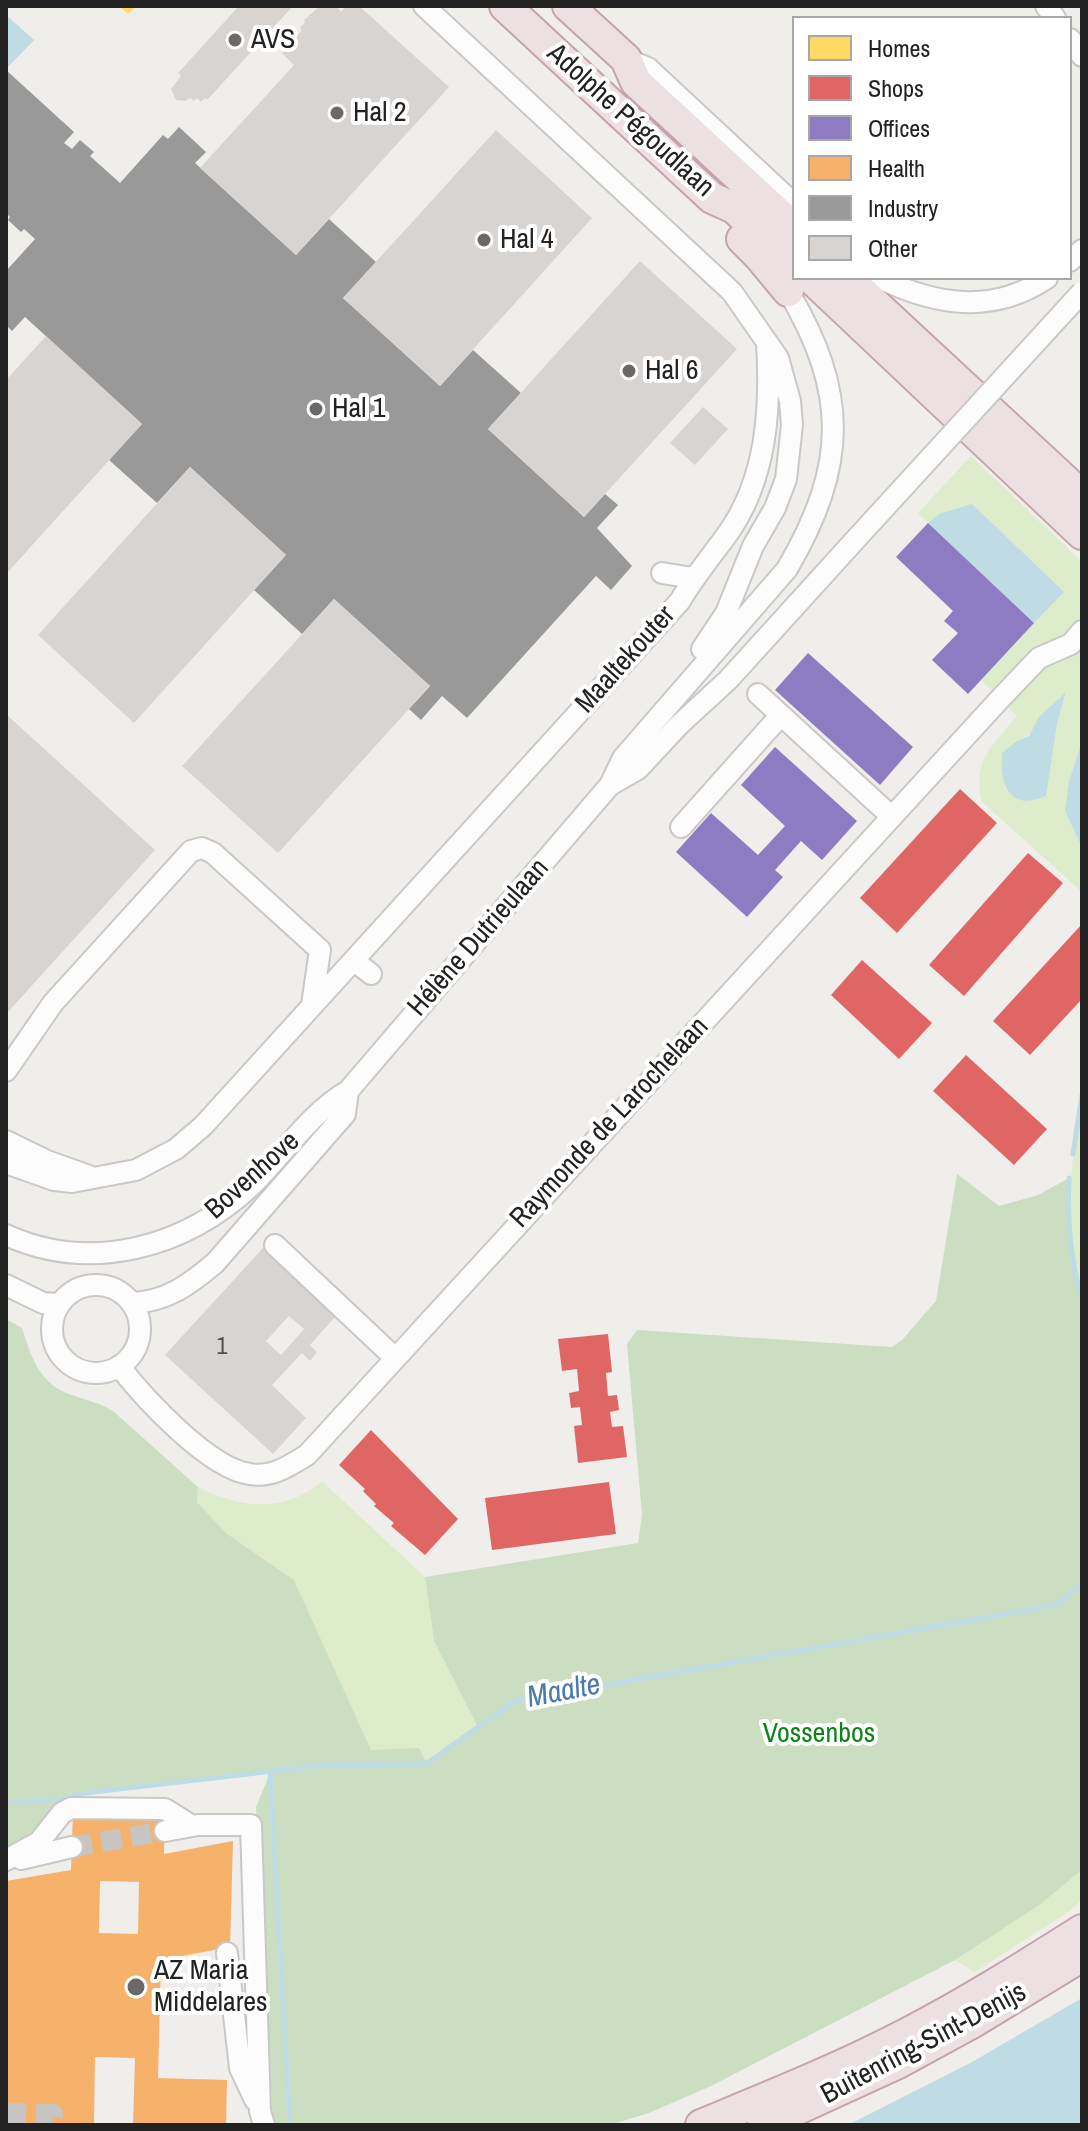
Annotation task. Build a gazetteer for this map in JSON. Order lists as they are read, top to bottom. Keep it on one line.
{"streets":{"highway":["Adolphe Pégoudlaan","Buitenring-Sint-Denijs"],"street":["Maaltekouter","Hélène Dutrieulaan","Raymonde de Larochelaan","Bovenhove"]},"crossings":[["Adolphe Pégoudlaan","Hélène Dutrieulaan"],["Hélène Dutrieulaan","Bovenhove"]],"water":["Maalte"],"parks":["Vossenbos"],"places":["AVS","Hal 2","Hal 4","Hal 6","Hal 1","AZ Maria Middelares"],"house_numbers":["1"],"legend":["Homes","Shops","Offices","Health","Industry","Other"]}
